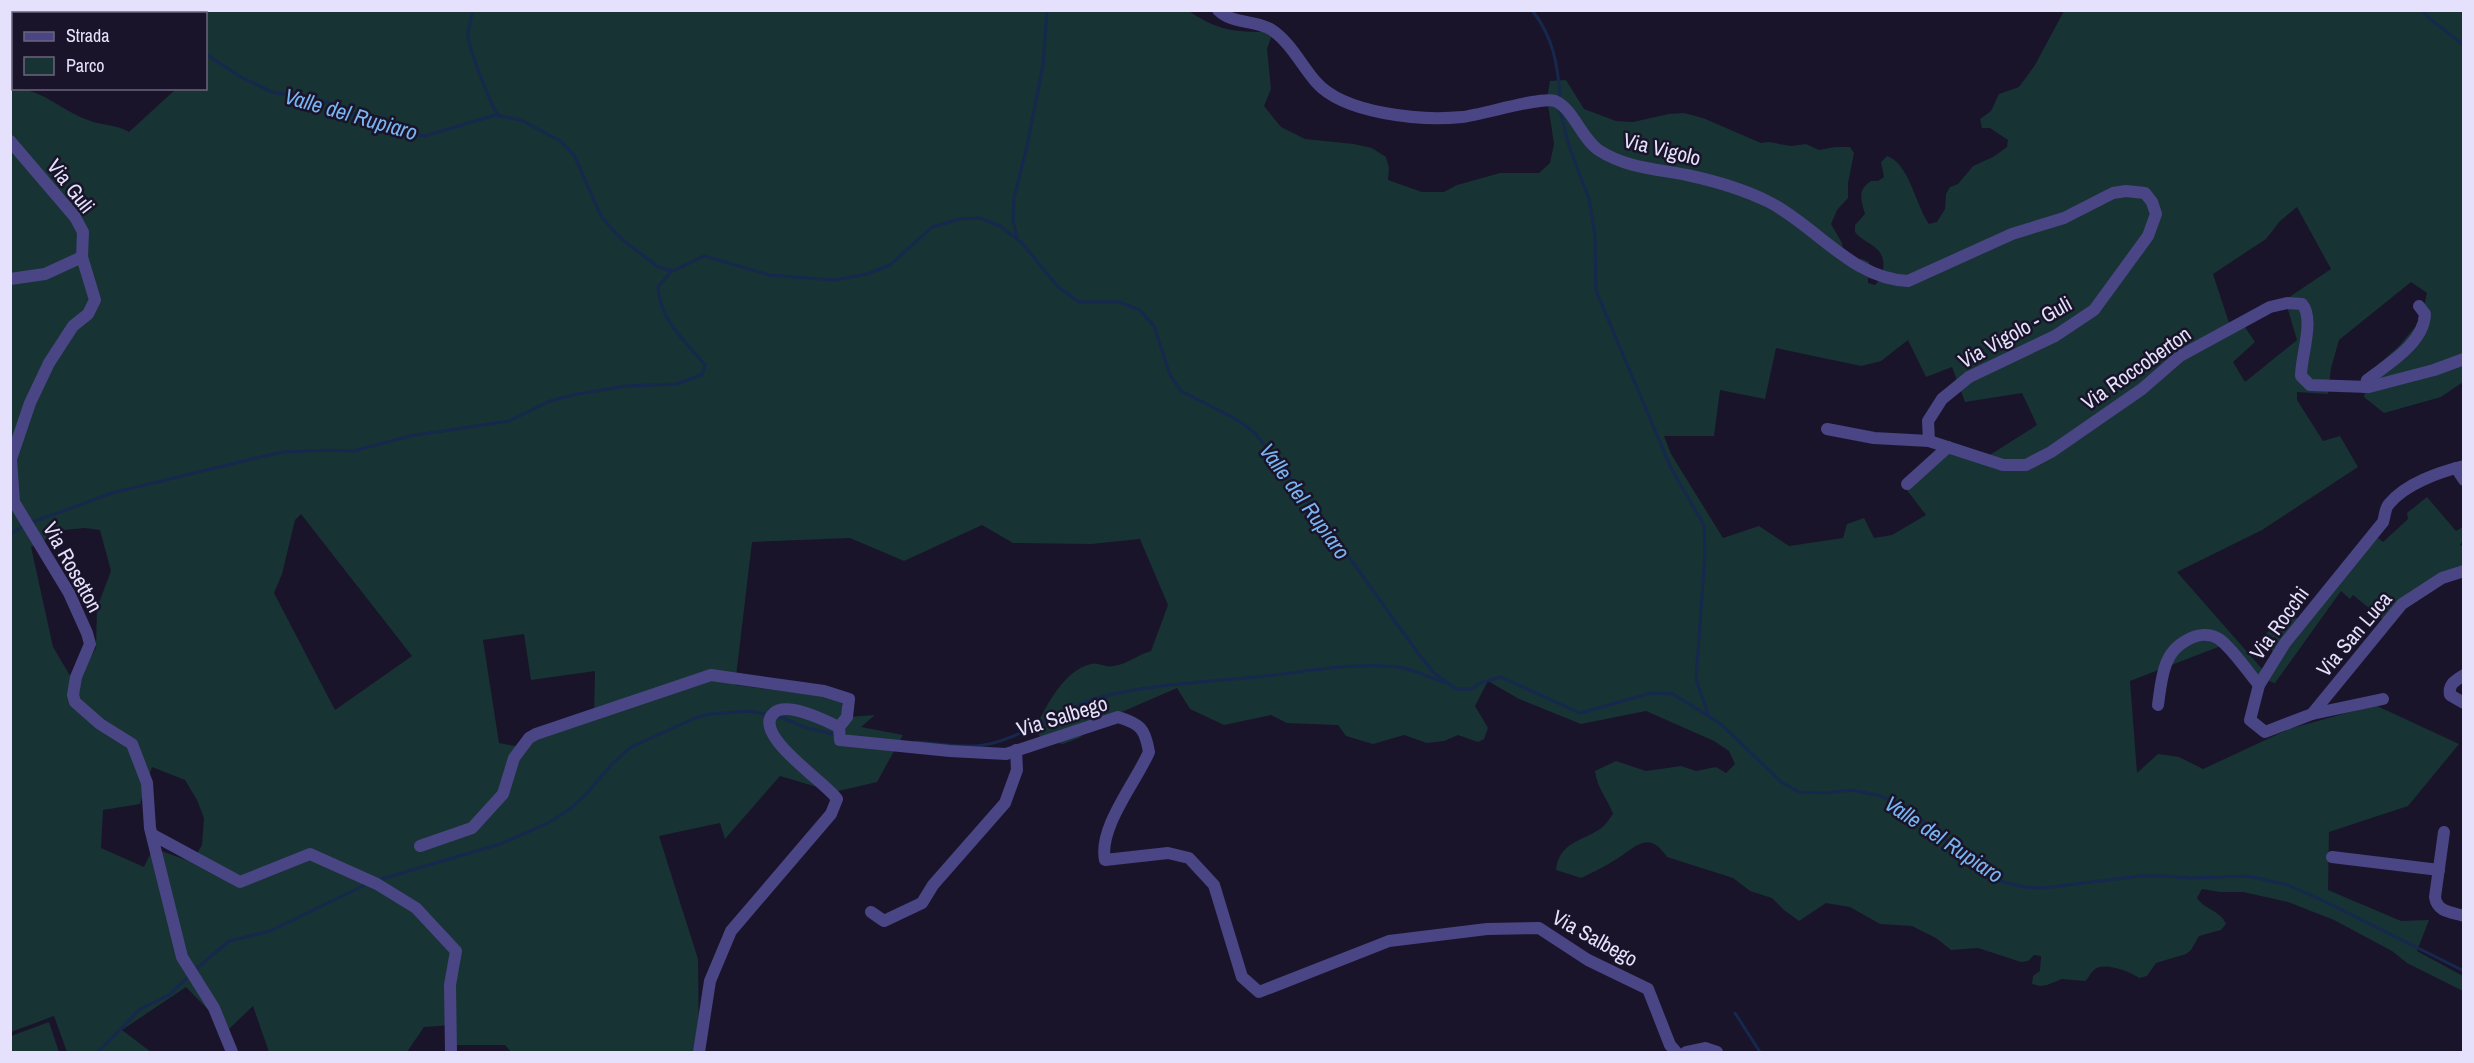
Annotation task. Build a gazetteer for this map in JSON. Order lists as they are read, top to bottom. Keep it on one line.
{"streets":{"street":["Via Vigolo","Via Guli","Via Vigolo - Guli","Via Roccoberton","Via Rosetton","Via Rocchi","Via San Luca","Via Salbego"]},"crossings":[["Via Vigolo","Via Vigolo - Guli"],["Via Guli","Via Rosetton"],["Via Vigolo - Guli","Via Roccoberton"],["Via Rocchi","Via San Luca"]],"water":["Valle del Rupiaro"],"legend":["Strada","Parco"]}
